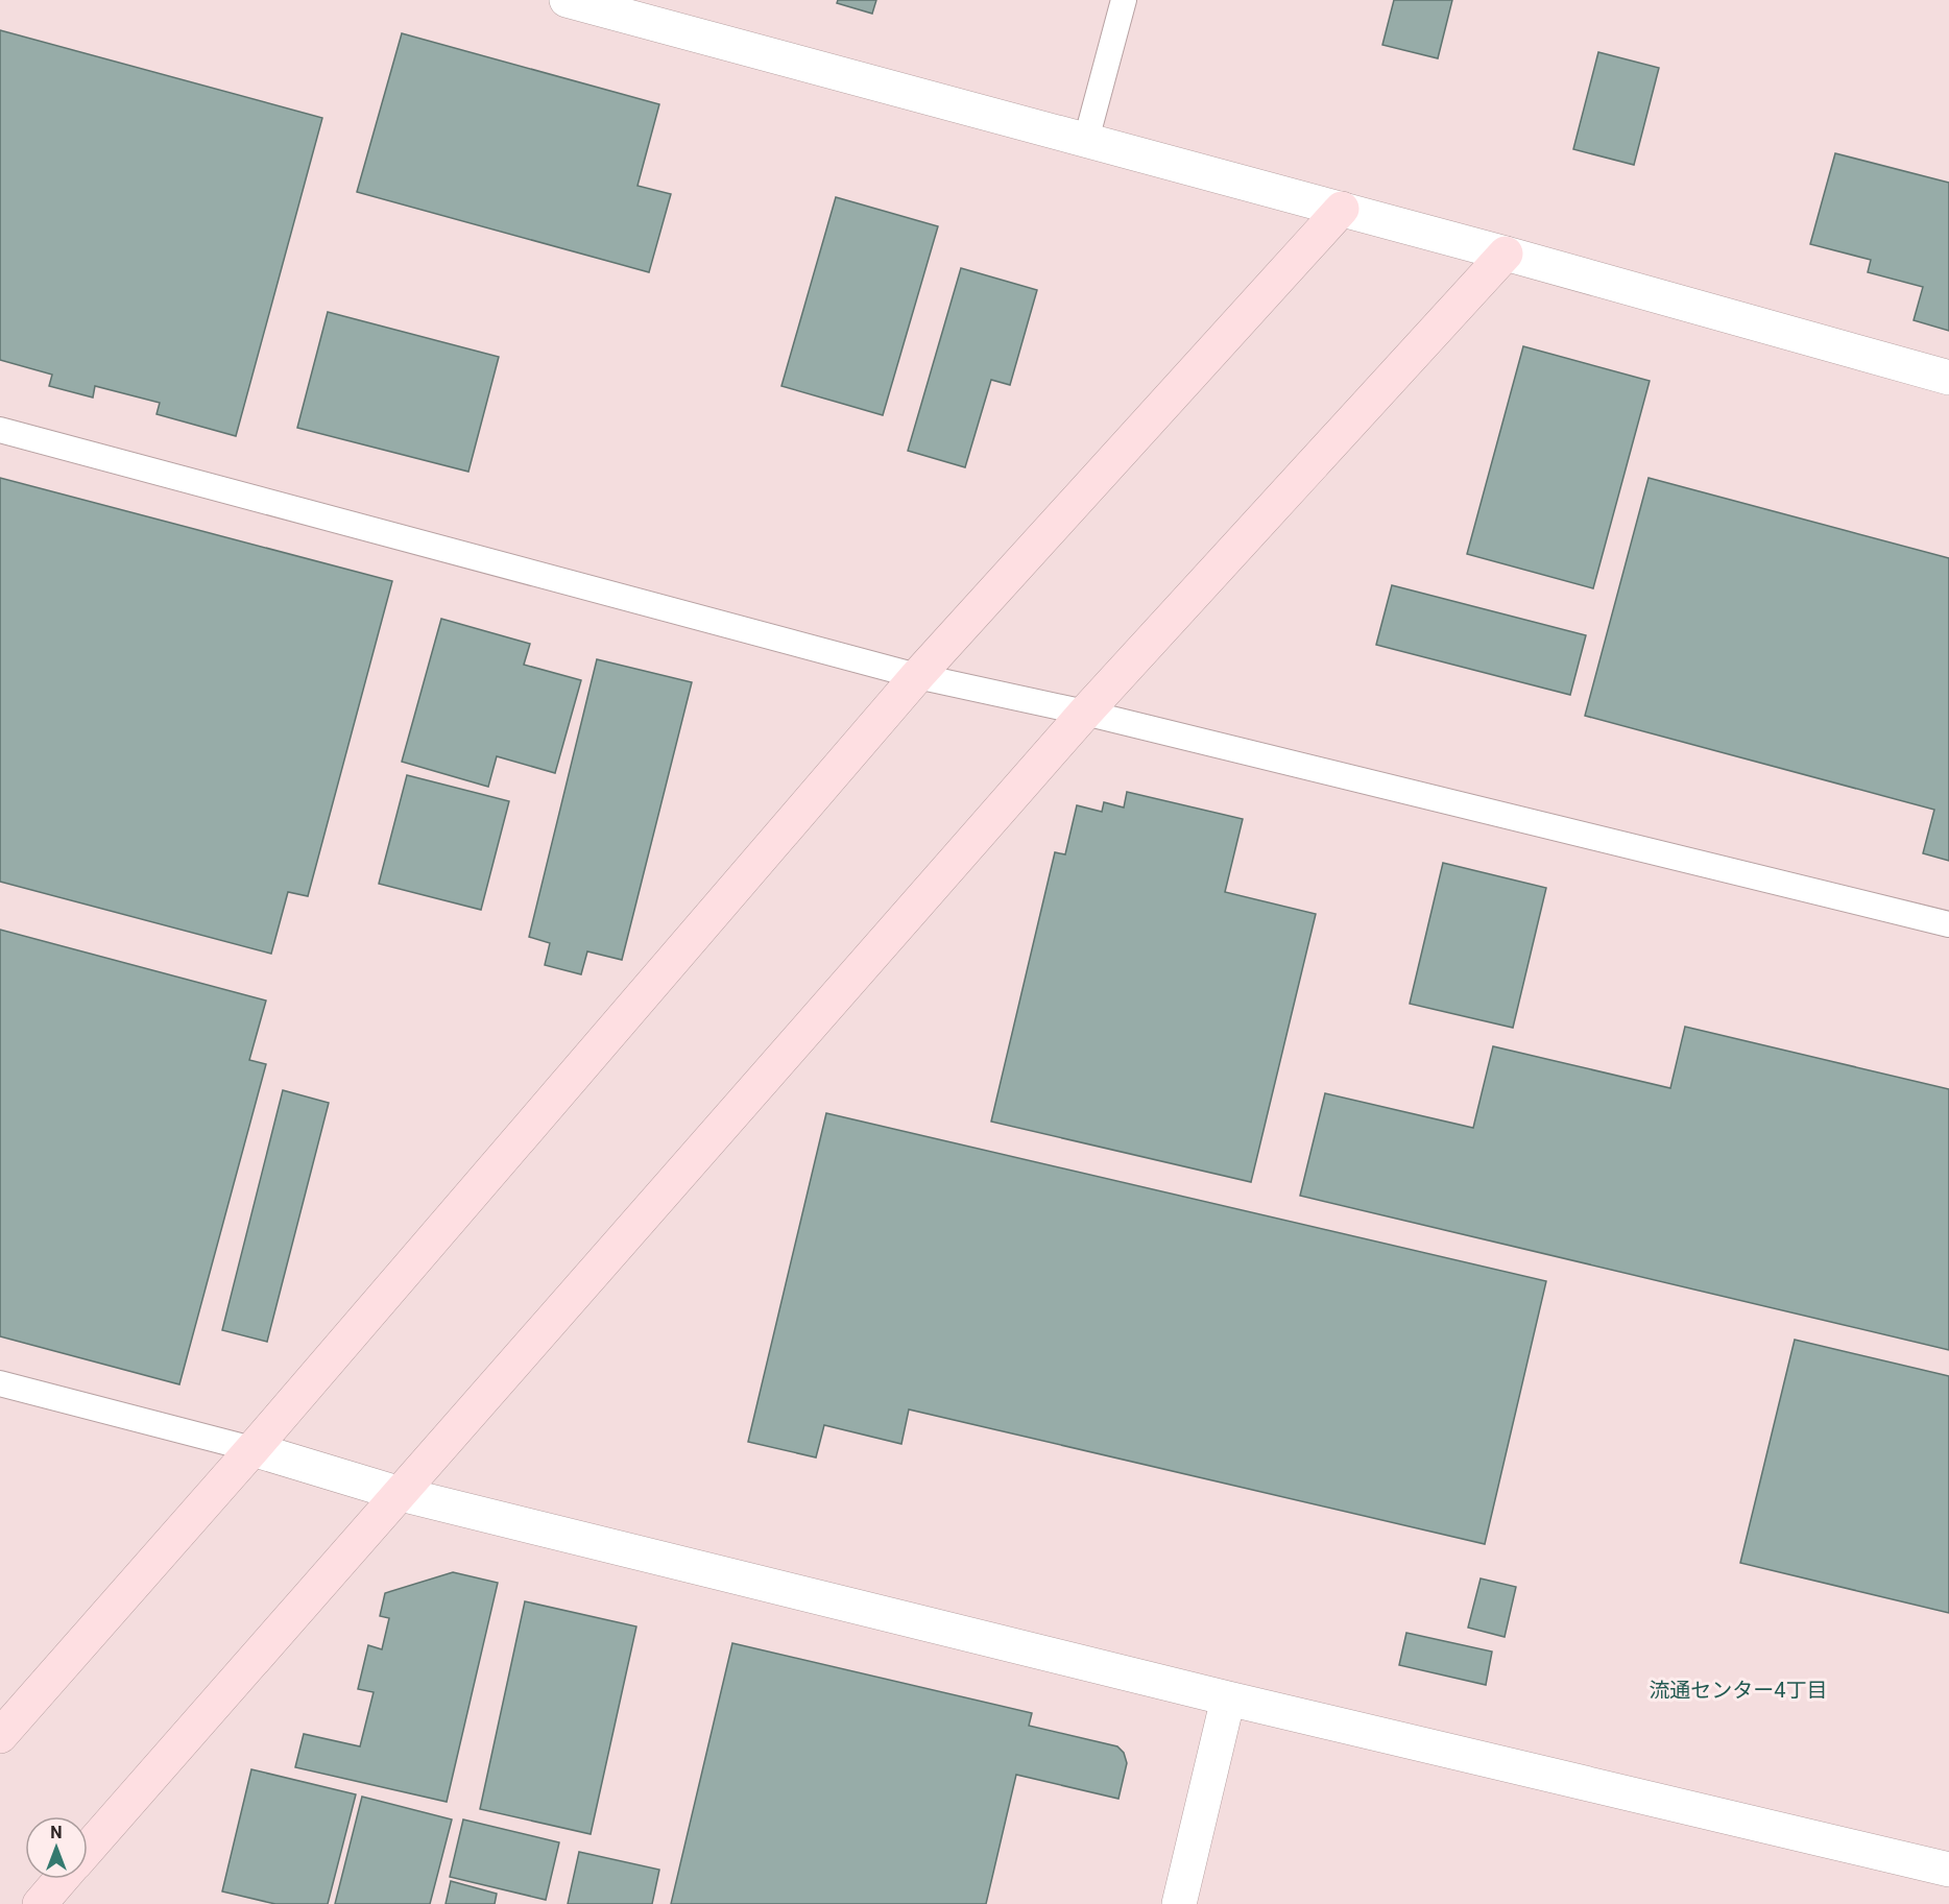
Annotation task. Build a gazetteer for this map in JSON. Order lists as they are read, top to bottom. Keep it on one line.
{"districts":["流通センター4丁目"],"north":"top"}
